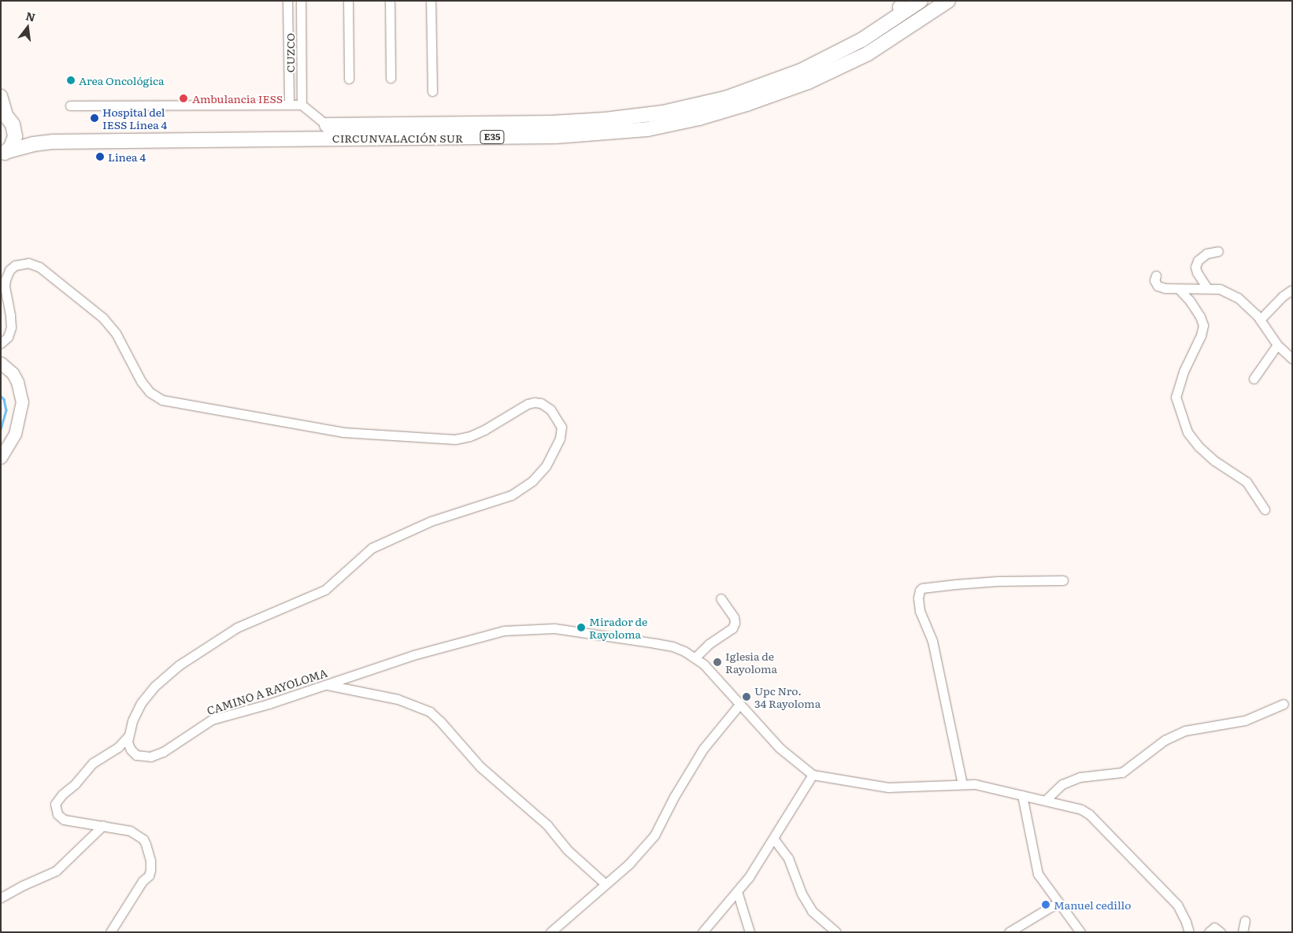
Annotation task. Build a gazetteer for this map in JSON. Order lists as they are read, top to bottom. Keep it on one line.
{"streets":{"highway":["E35","CIRCUNVALACIÓN SUR"],"street":["CUZCO","CAMINO A RAYOLOMA"]},"crossings":[["E35","CIRCUNVALACIÓN SUR"]],"places":["Area Oncológica","Ambulancia IESS","Hospital del IESS Línea 4","Linea 4","Mirador de Rayoloma","Iglesia de Rayoloma","Upc Nro. 34 Rayoloma","Manuel cedillo"],"north":"top"}
